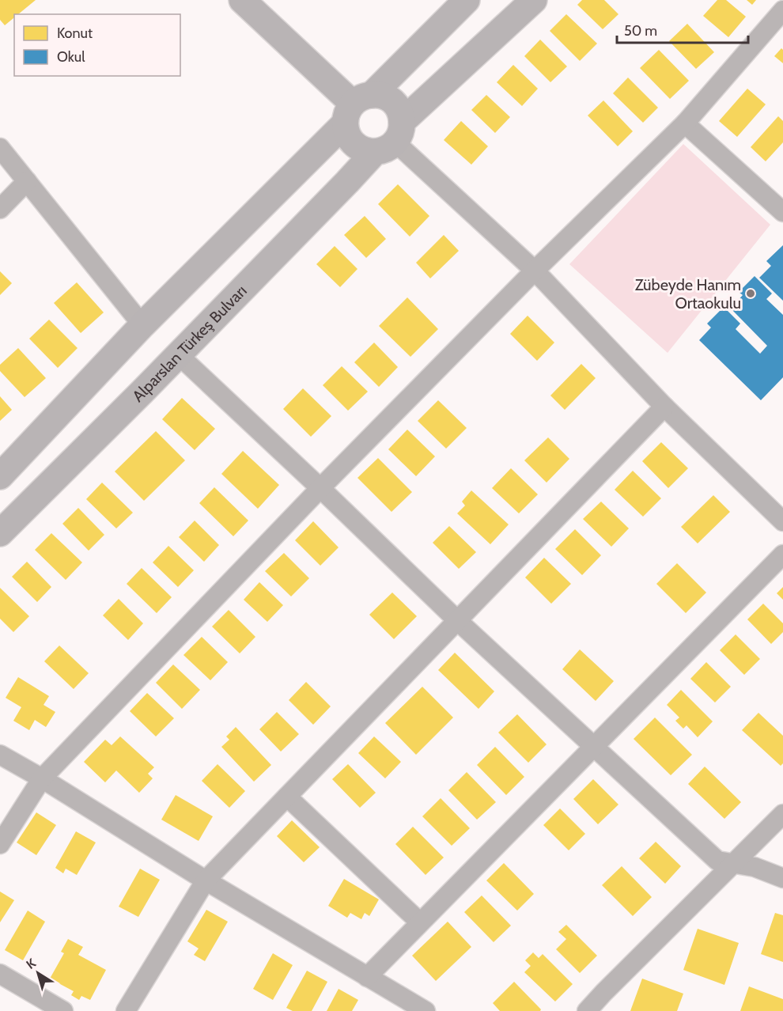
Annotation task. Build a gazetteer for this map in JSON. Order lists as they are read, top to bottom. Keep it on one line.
{"streets":{"main road":["Alparslan Türkeş Bulvarı"]},"places":["Zübeyde Hanım Ortaokulu"],"legend":["Konut","Okul"],"scale_bar":"50 m","north":"top left"}
